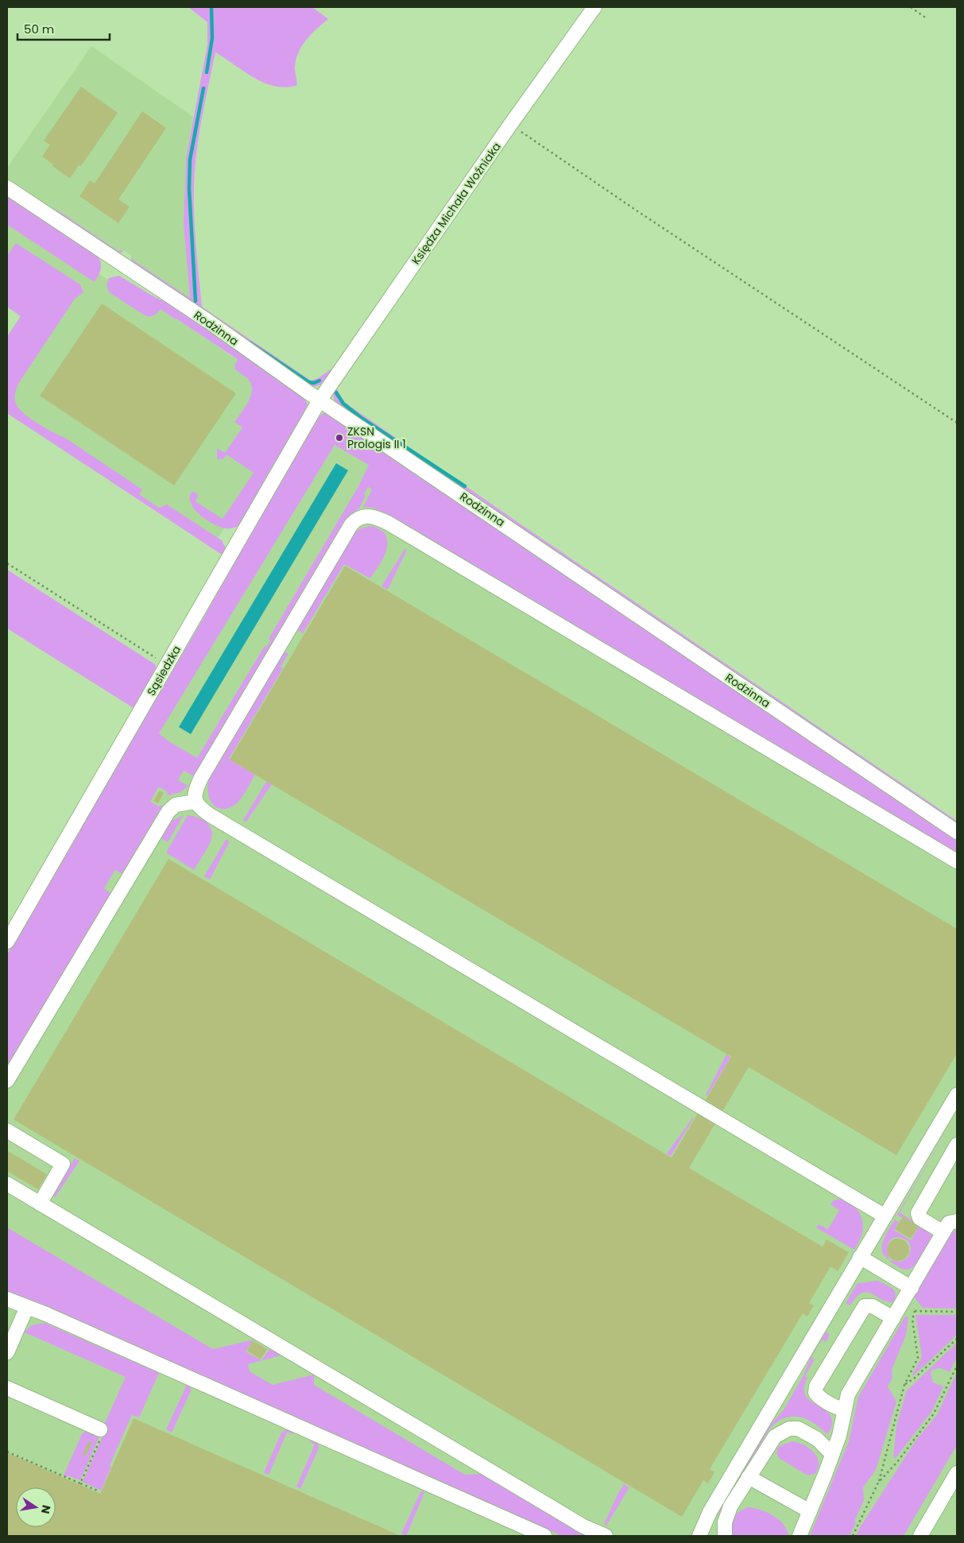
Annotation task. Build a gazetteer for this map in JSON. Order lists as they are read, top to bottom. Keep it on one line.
{"streets":{"street":["Księdza Michała Woźniaka","Rodzinna","Sąsiedzka"]},"crossings":[["Księdza Michała Woźniaka","Rodzinna"],["Księdza Michała Woźniaka","Sąsiedzka"],["Rodzinna","Sąsiedzka"]],"places":["ZKSN Prologis II 1"],"scale_bar":"50 m","north":"right"}
